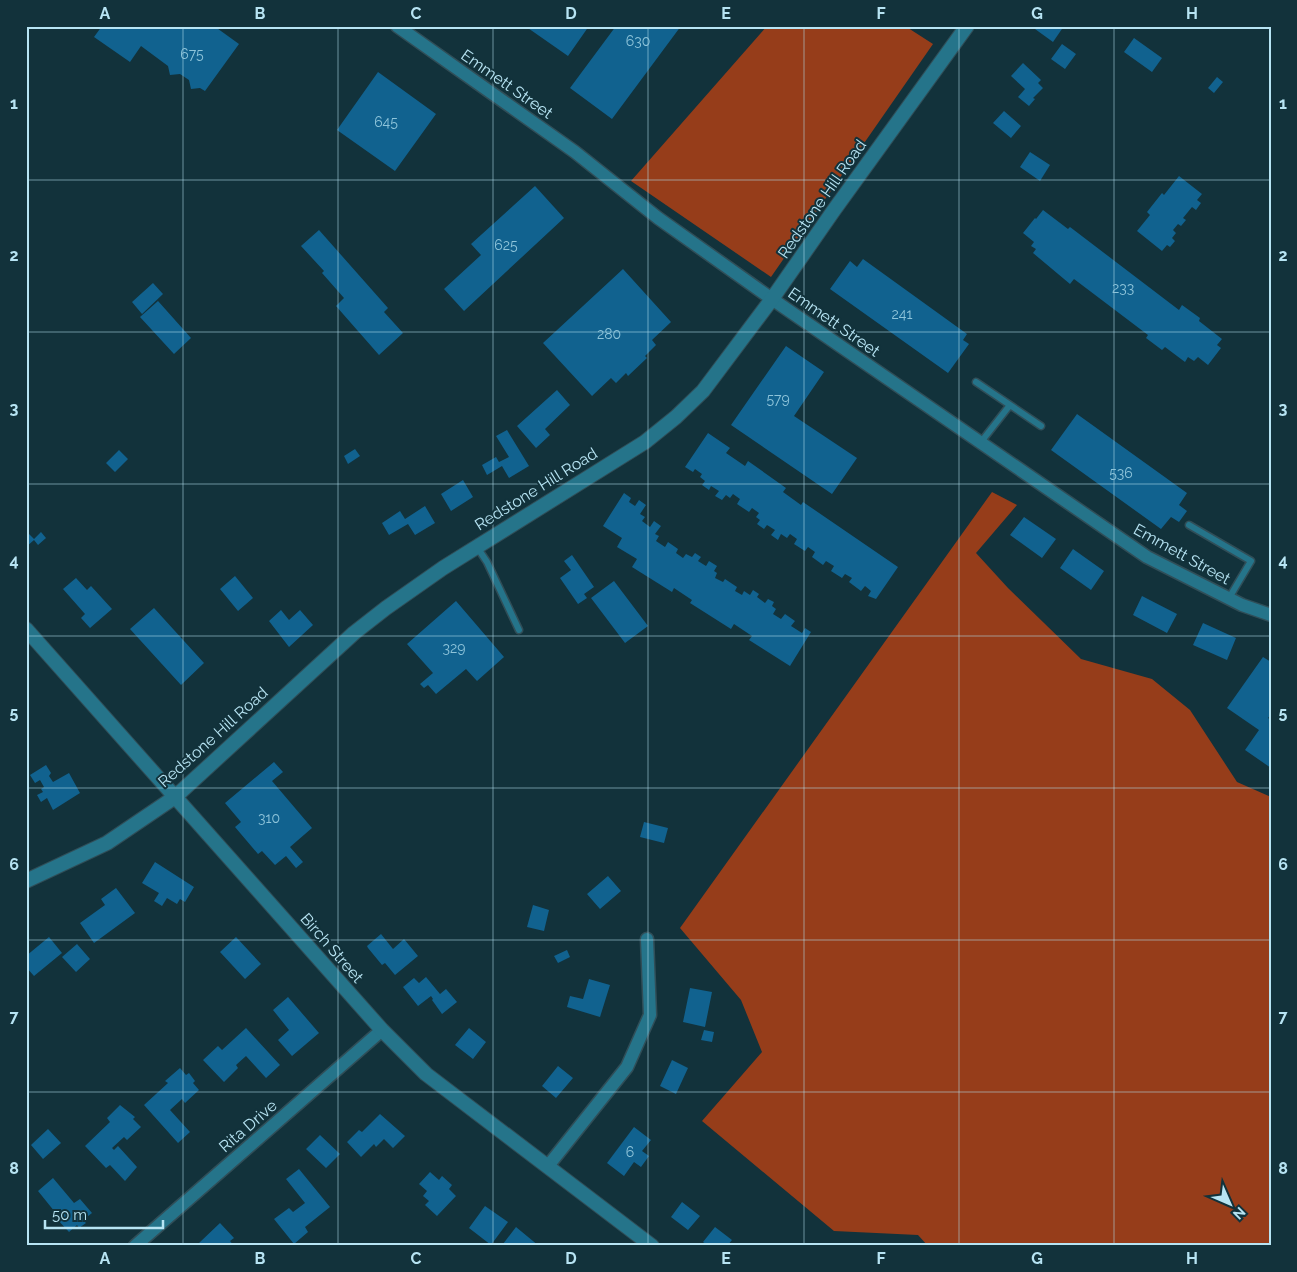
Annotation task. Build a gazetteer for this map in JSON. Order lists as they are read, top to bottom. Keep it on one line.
{"streets":{"main road":["Redstone Hill Road","Birch Street"],"street":["Emmett Street","Rita Drive"]},"crossings":[["Emmett Street","Redstone Hill Road"],["Redstone Hill Road","Birch Street"],["Birch Street","Rita Drive"]],"house_numbers":["630","675","645","625","233","241","280","579","536","329","310","6"],"scale_bar":"50 m","north":"bottom right","grid":{"columns":["A","B","C","D","E","F","G","H"],"rows":["1","2","3","4","5","6","7","8"]}}
